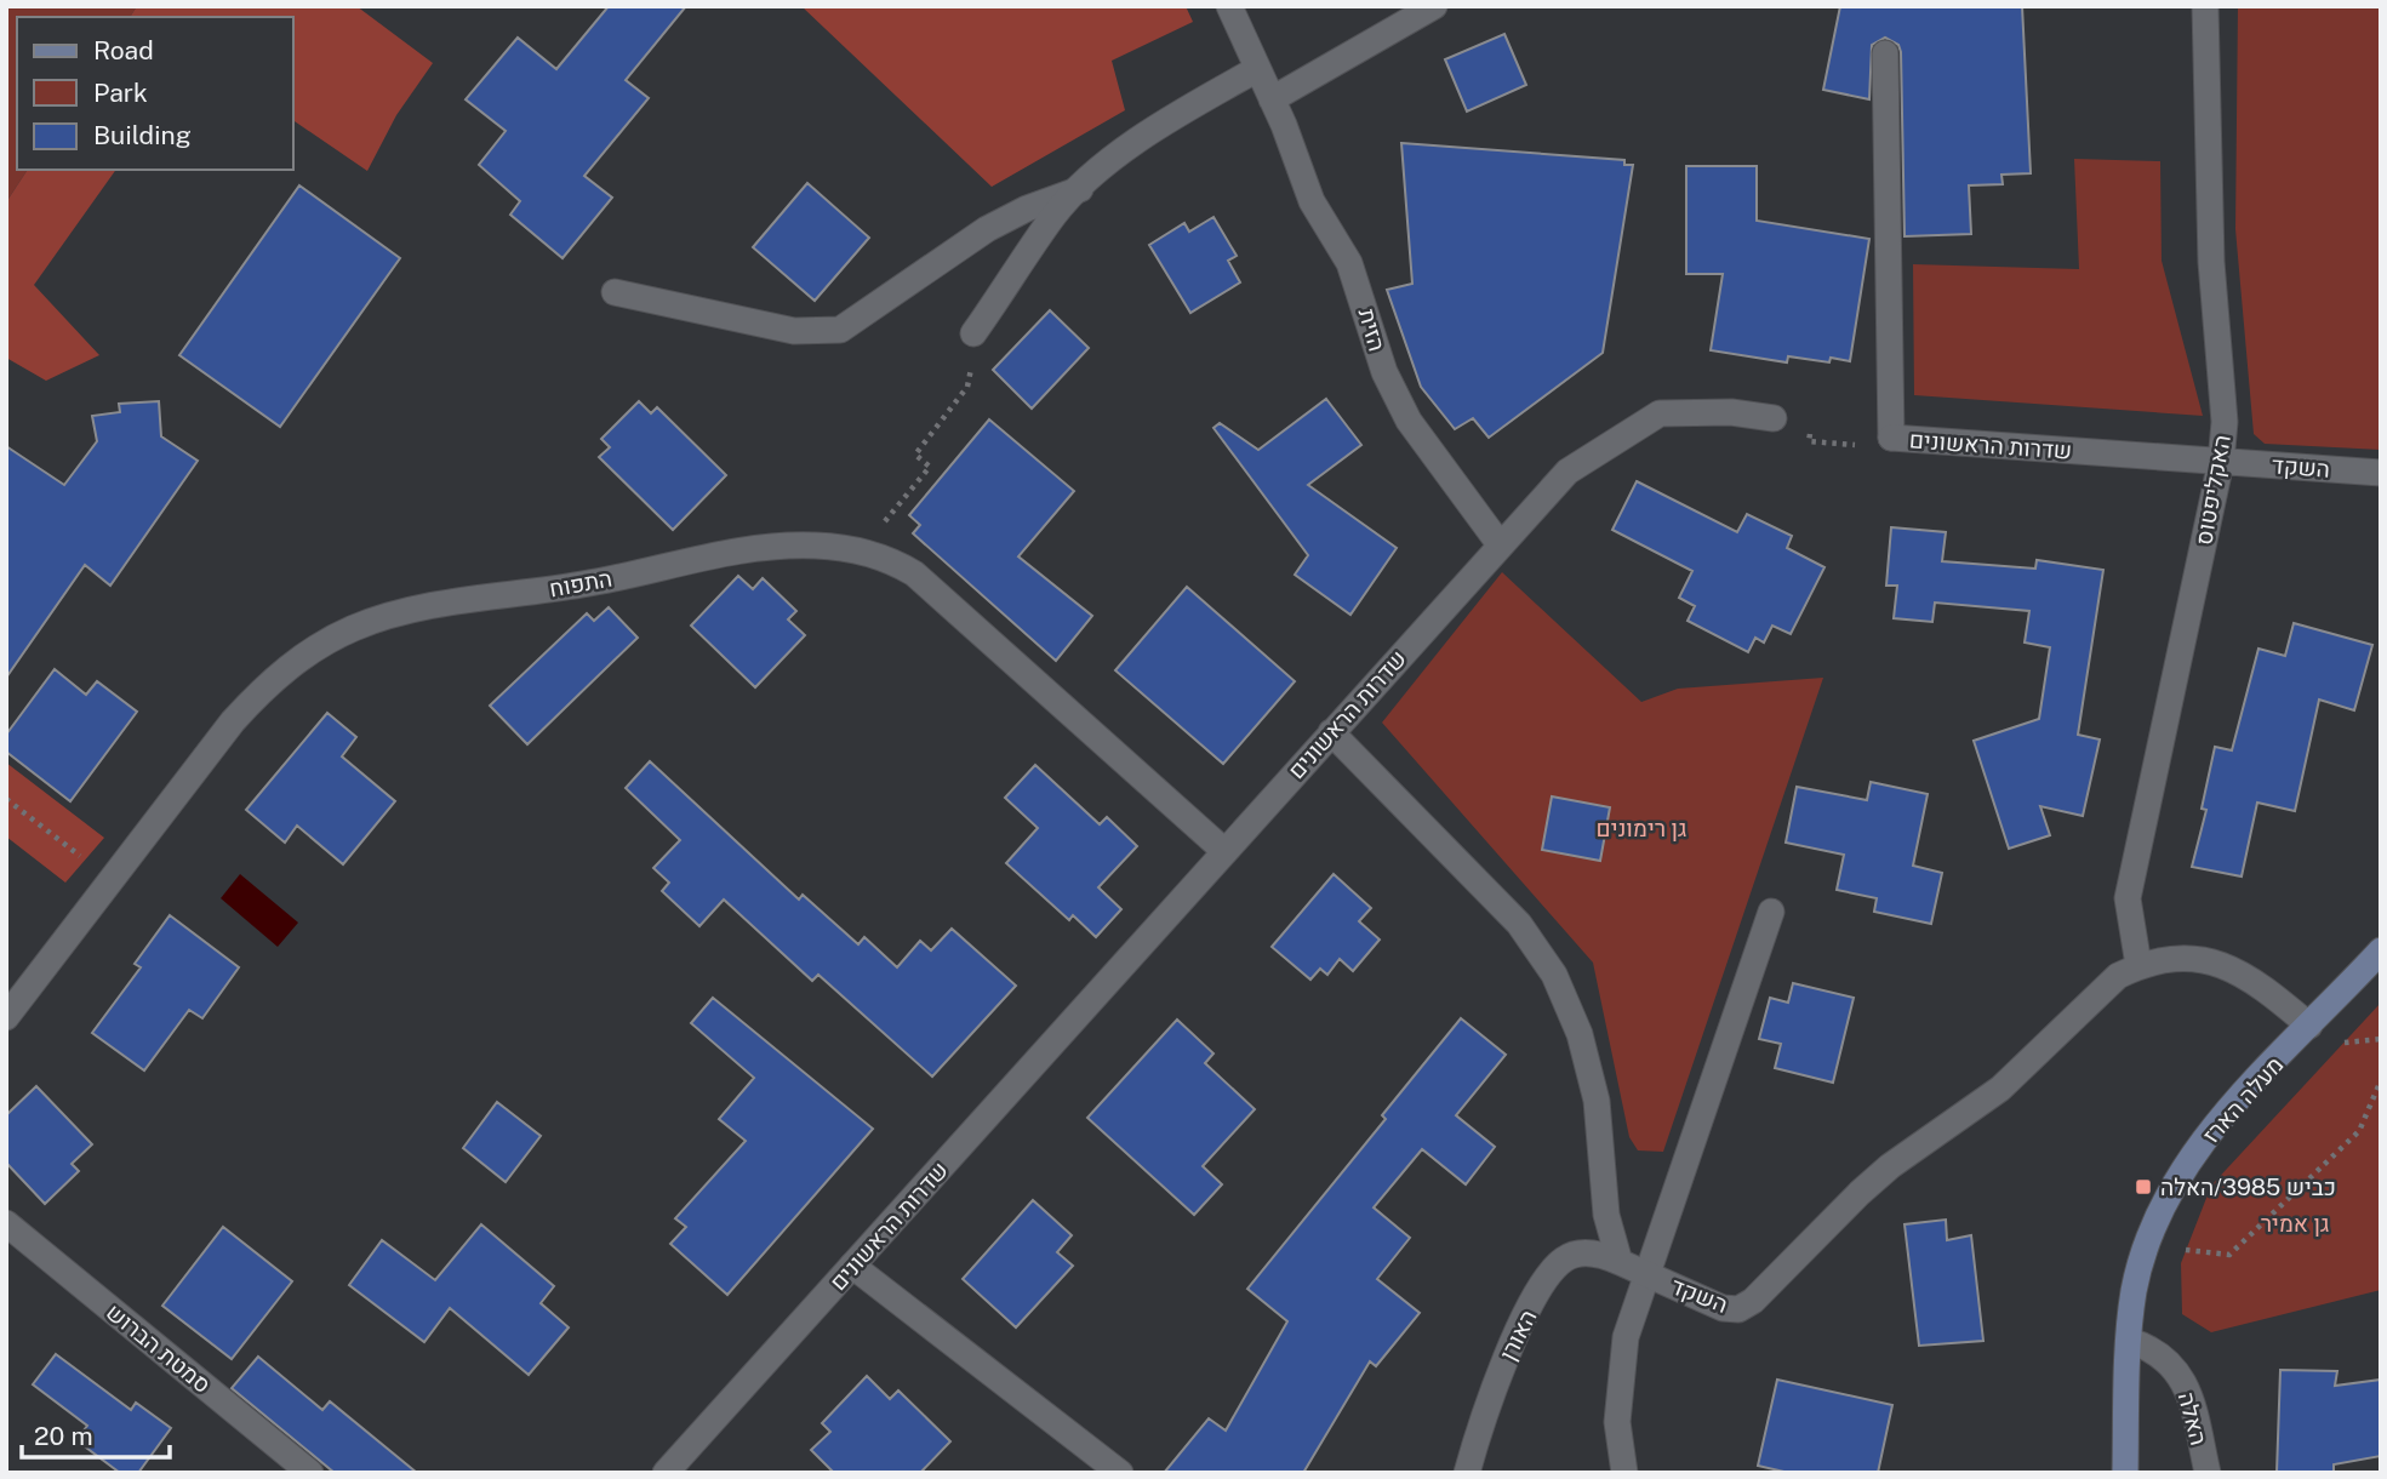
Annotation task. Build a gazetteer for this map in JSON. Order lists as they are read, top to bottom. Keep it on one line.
{"streets":{"main road":["מעלה הארז"],"street":["הזית","שדרות הראשונים","השקד","האקליפטוס","התפוח","האורן","סמטת הברוש","האלה"]},"crossings":[["הזית","שדרות הראשונים"],["שדרות הראשונים","השקד"],["שדרות הראשונים","האקליפטוס"],["שדרות הראשונים","התפוח"],["השקד","האקליפטוס"],["השקד","מעלה הארז"],["השקד","האורן"],["מעלה הארז","האלה"]],"parks":["גן רימונים","גן אמיר"],"places":{"transit":["כביש 3985/האלה"]},"legend":["Road","Park","Building"],"scale_bar":"20 m"}
